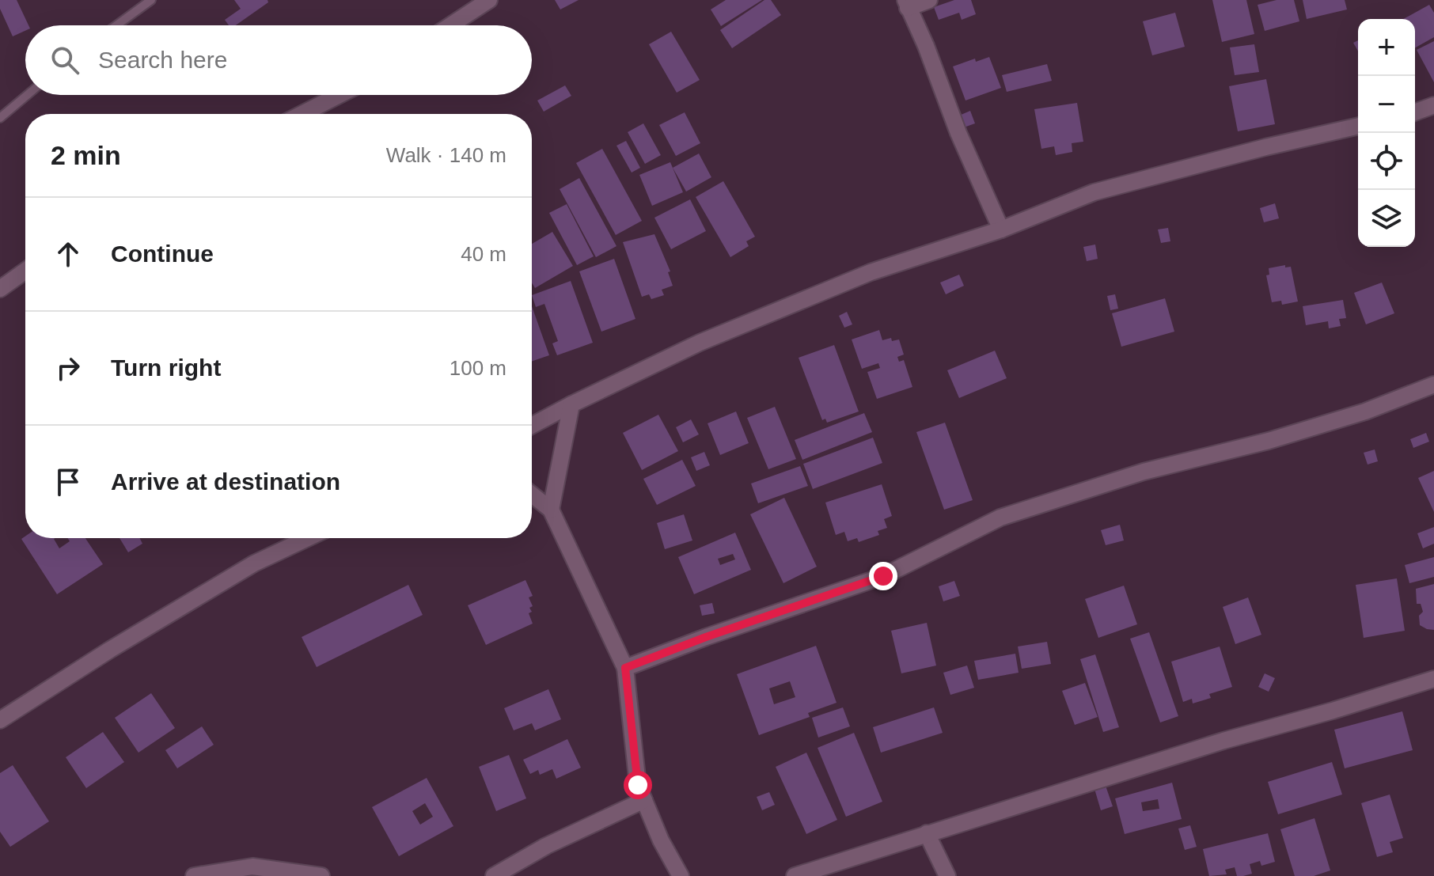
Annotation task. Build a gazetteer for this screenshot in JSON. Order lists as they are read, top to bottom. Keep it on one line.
{"page":{"map_buttons":["+","−"],"search":"Search here","heading":["2 min","Walk · 140 m"],"list":[["Continue","40 m"],["Turn right","100 m"],"Arrive at destination"]}}
